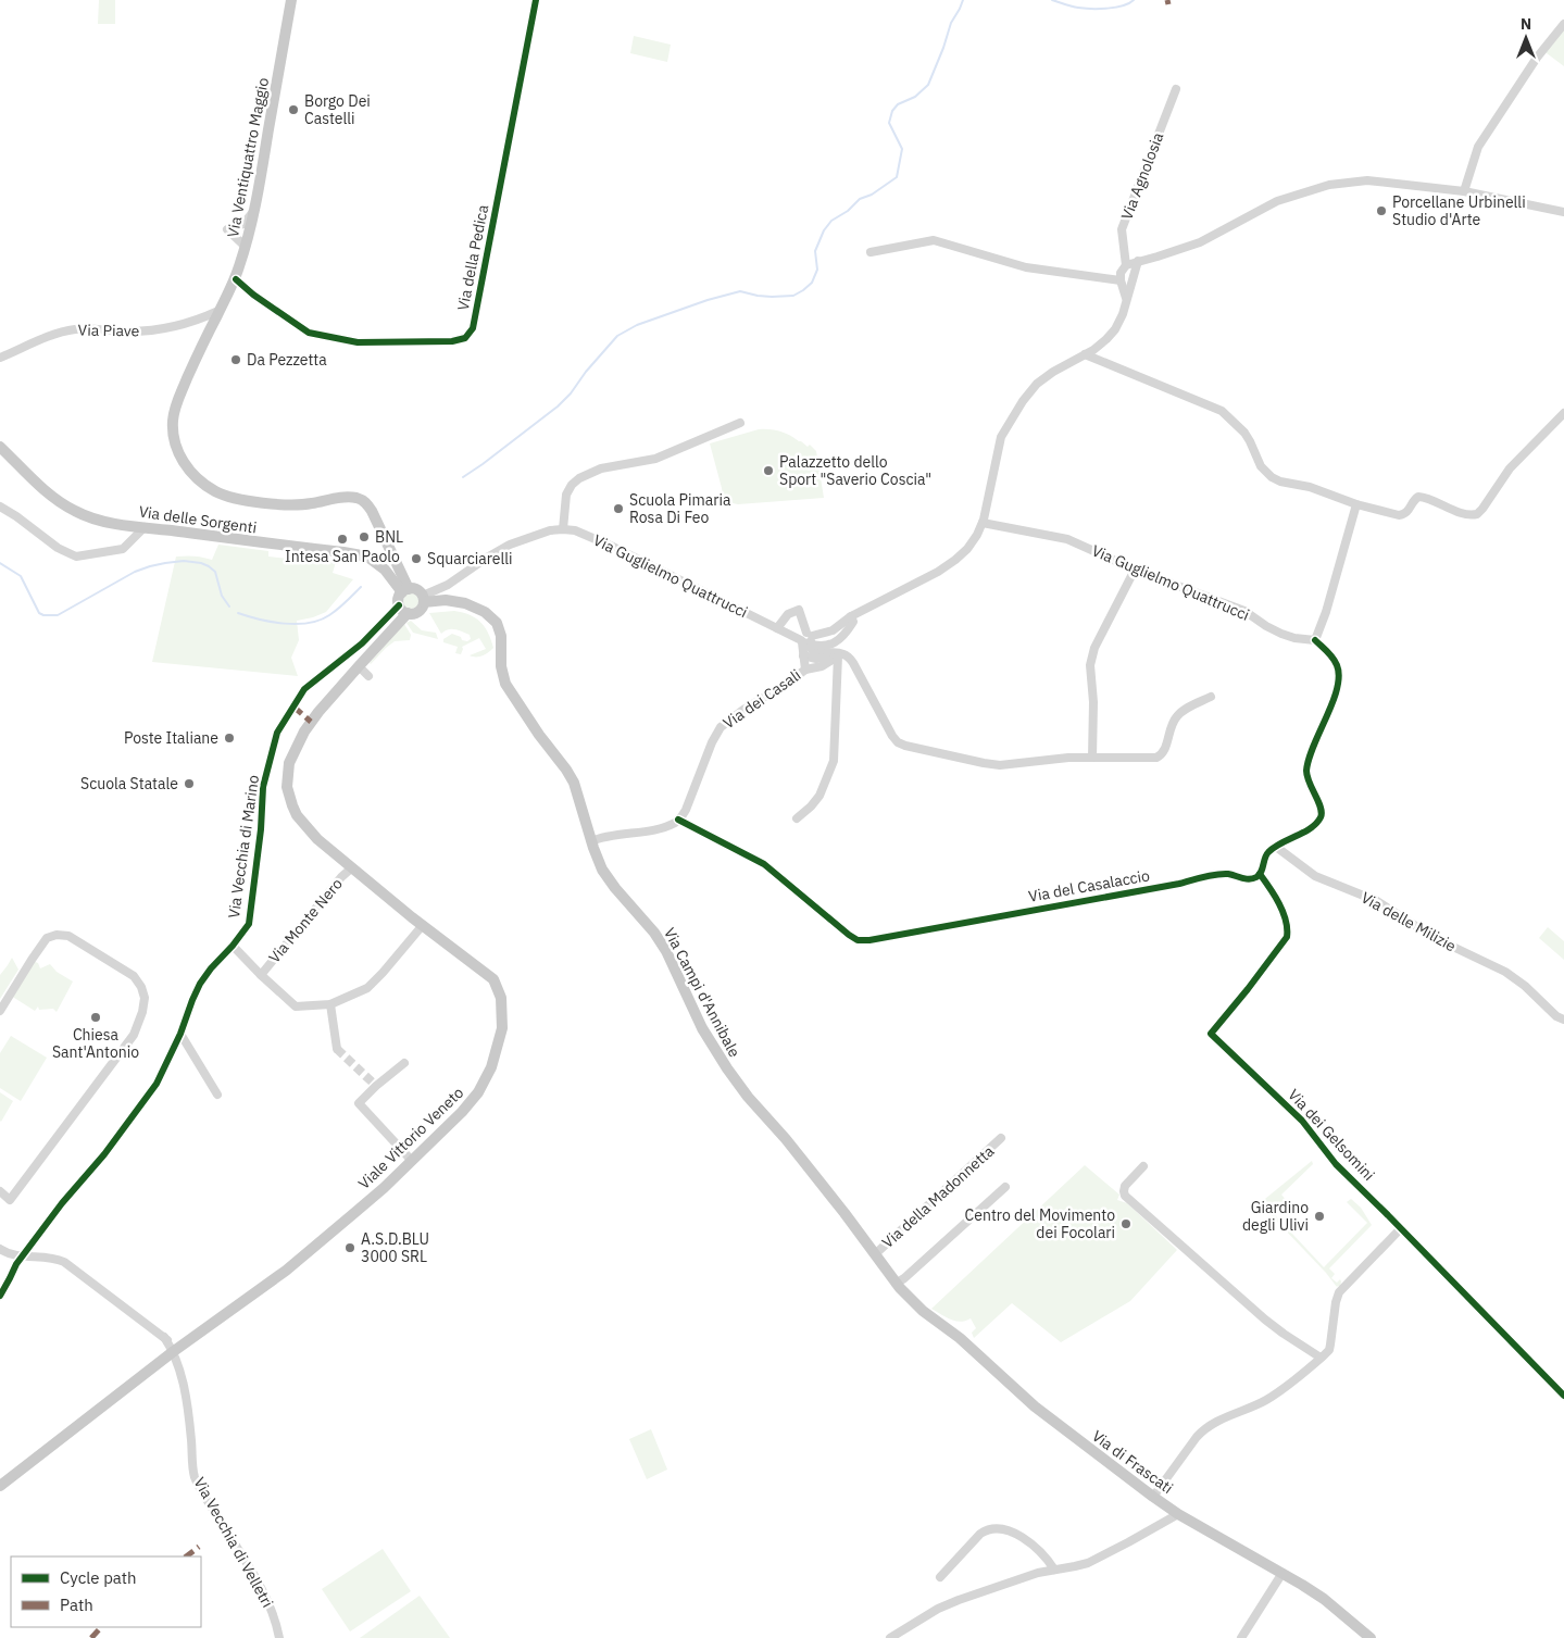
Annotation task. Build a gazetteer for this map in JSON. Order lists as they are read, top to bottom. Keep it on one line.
{"streets":{"main road":["Via Ventiquattro Maggio","Via delle Sorgenti","Via Campi d'Annibale","Viale Vittorio Veneto","Via di Frascati"],"street":["Via Agnolosia","Via della Pedica","Via Piave","Via Guglielmo Quattrucci","Via dei Casali","Via Vecchia di Marino","Via del Casalaccio","Via Monte Nero","Via delle Milizie","Via dei Gelsomini","Via della Madonnetta","Via Vecchia di Velletri"]},"crossings":[["Via Ventiquattro Maggio","Via della Pedica"],["Via Ventiquattro Maggio","Via Piave"],["Via Ventiquattro Maggio","Via delle Sorgenti"],["Via Ventiquattro Maggio","Via Guglielmo Quattrucci"],["Via Ventiquattro Maggio","Via Vecchia di Marino"],["Via Ventiquattro Maggio","Via Campi d'Annibale"],["Via Ventiquattro Maggio","Viale Vittorio Veneto"],["Via delle Sorgenti","Via Guglielmo Quattrucci"],["Via delle Sorgenti","Via Vecchia di Marino"],["Via delle Sorgenti","Via Campi d'Annibale"],["Via delle Sorgenti","Viale Vittorio Veneto"],["Via Guglielmo Quattrucci","Via dei Casali"],["Via Guglielmo Quattrucci","Via Vecchia di Marino"],["Via Guglielmo Quattrucci","Via Campi d'Annibale"],["Via Guglielmo Quattrucci","Viale Vittorio Veneto"],["Via dei Casali","Via del Casalaccio"],["Via Vecchia di Marino","Via Campi d'Annibale"],["Via Vecchia di Marino","Viale Vittorio Veneto"],["Via Vecchia di Marino","Via Vecchia di Velletri"],["Via del Casalaccio","Via dei Gelsomini"],["Via Monte Nero","Viale Vittorio Veneto"],["Via Campi d'Annibale","Viale Vittorio Veneto"],["Via Campi d'Annibale","Via della Madonnetta"],["Via Campi d'Annibale","Via di Frascati"],["Viale Vittorio Veneto","Via Vecchia di Velletri"],["Via della Madonnetta","Via di Frascati"]],"places":["Borgo Dei Castelli","Porcellane Urbinelli Studio d'Arte","Da Pezzetta","Palazzetto dello Sport \"Saverio Coscia\"","Scuola Pimaria Rosa Di Feo","BNL","Intesa San Paolo","Squarciarelli","Poste Italiane","Scuola Statale","Chiesa Sant'Antonio","Giardino degli Ulivi","Centro del Movimento dei Focolari","A.S.D.BLU 3000 SRL"],"legend":["Cycle path","Path"],"north":"top"}
